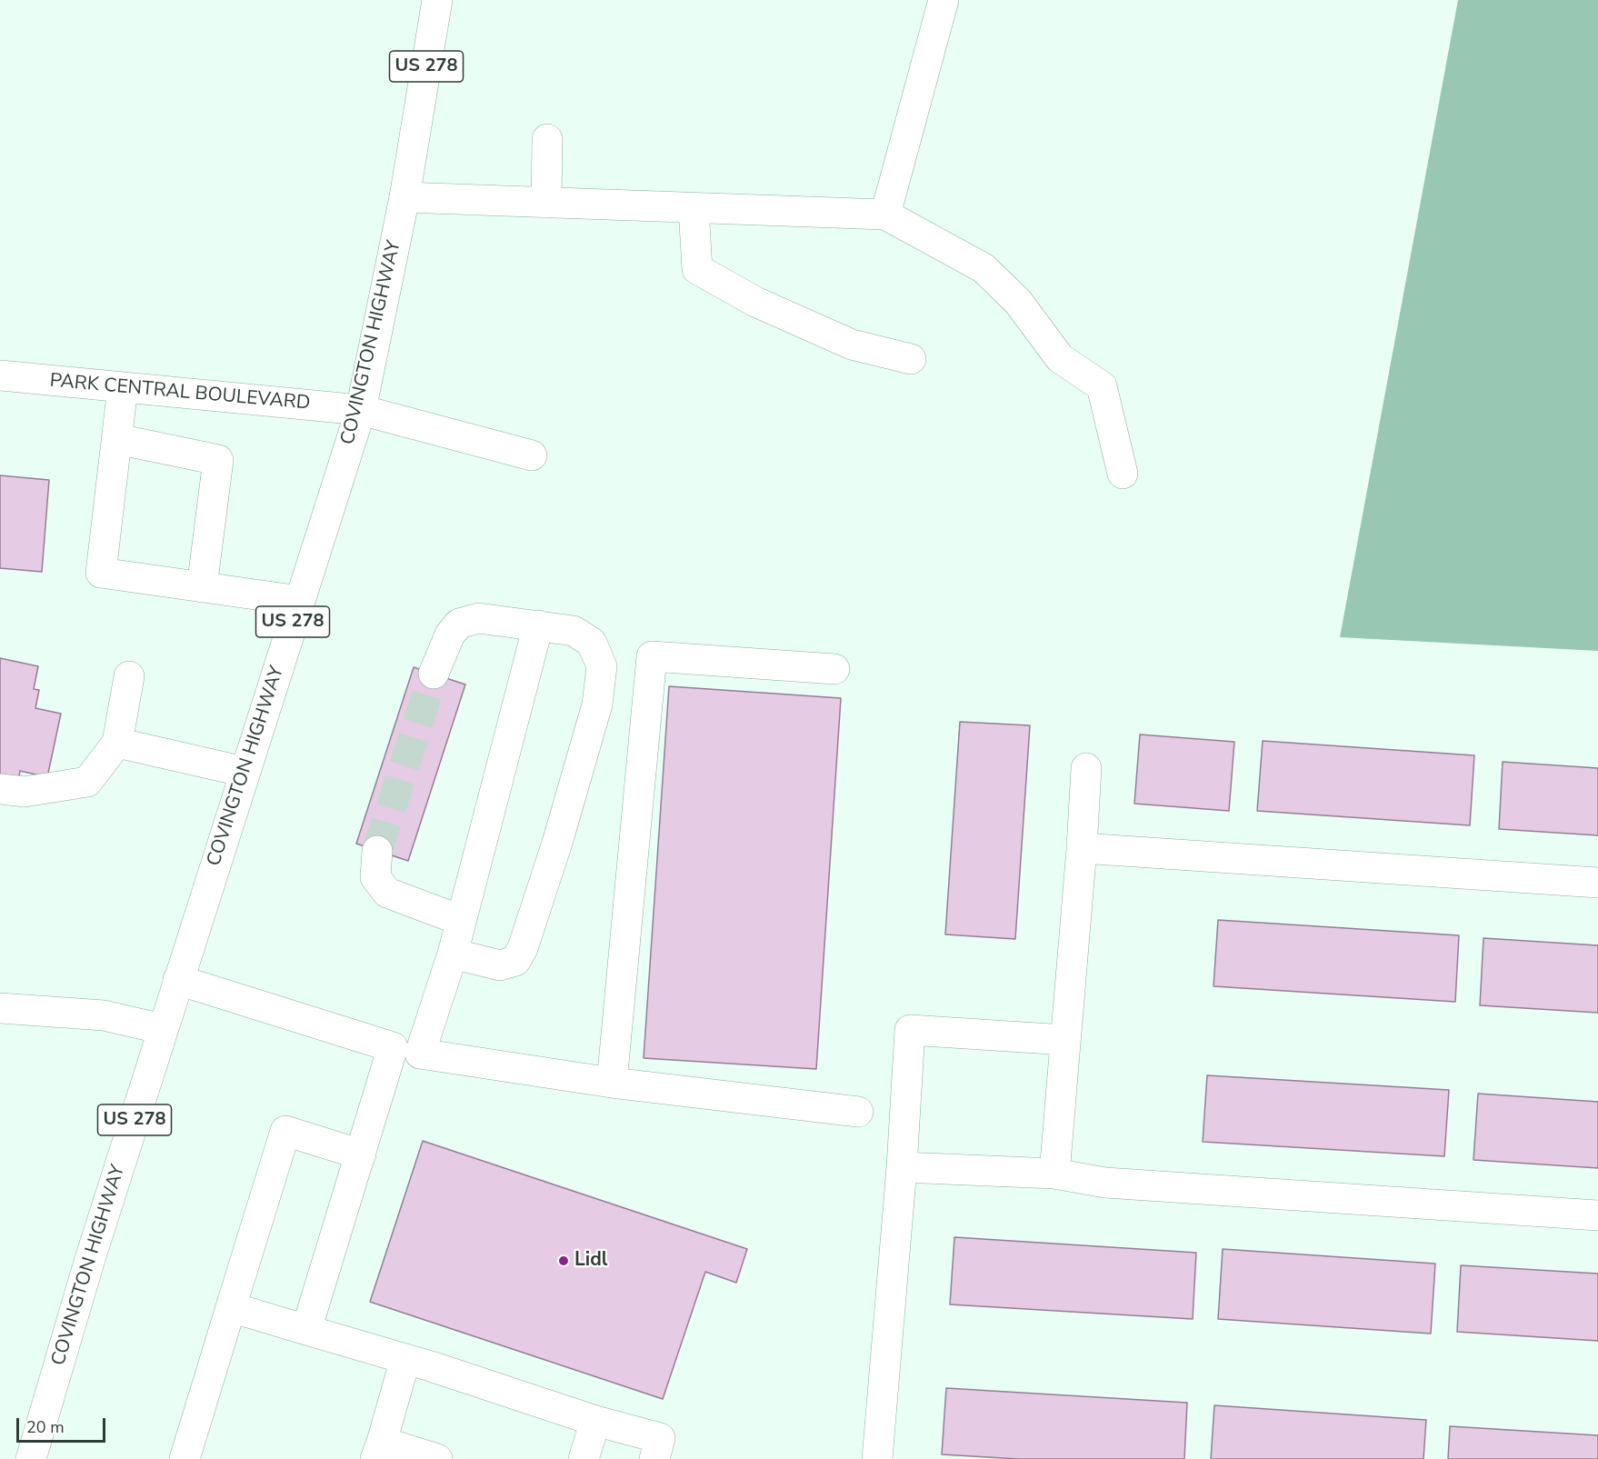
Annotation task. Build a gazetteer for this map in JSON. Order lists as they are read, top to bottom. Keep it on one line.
{"streets":{"main road":["US 278","COVINGTON HIGHWAY","PARK CENTRAL BOULEVARD"]},"crossings":[["COVINGTON HIGHWAY","PARK CENTRAL BOULEVARD"]],"places":["Lidl"],"scale_bar":"20 m"}
